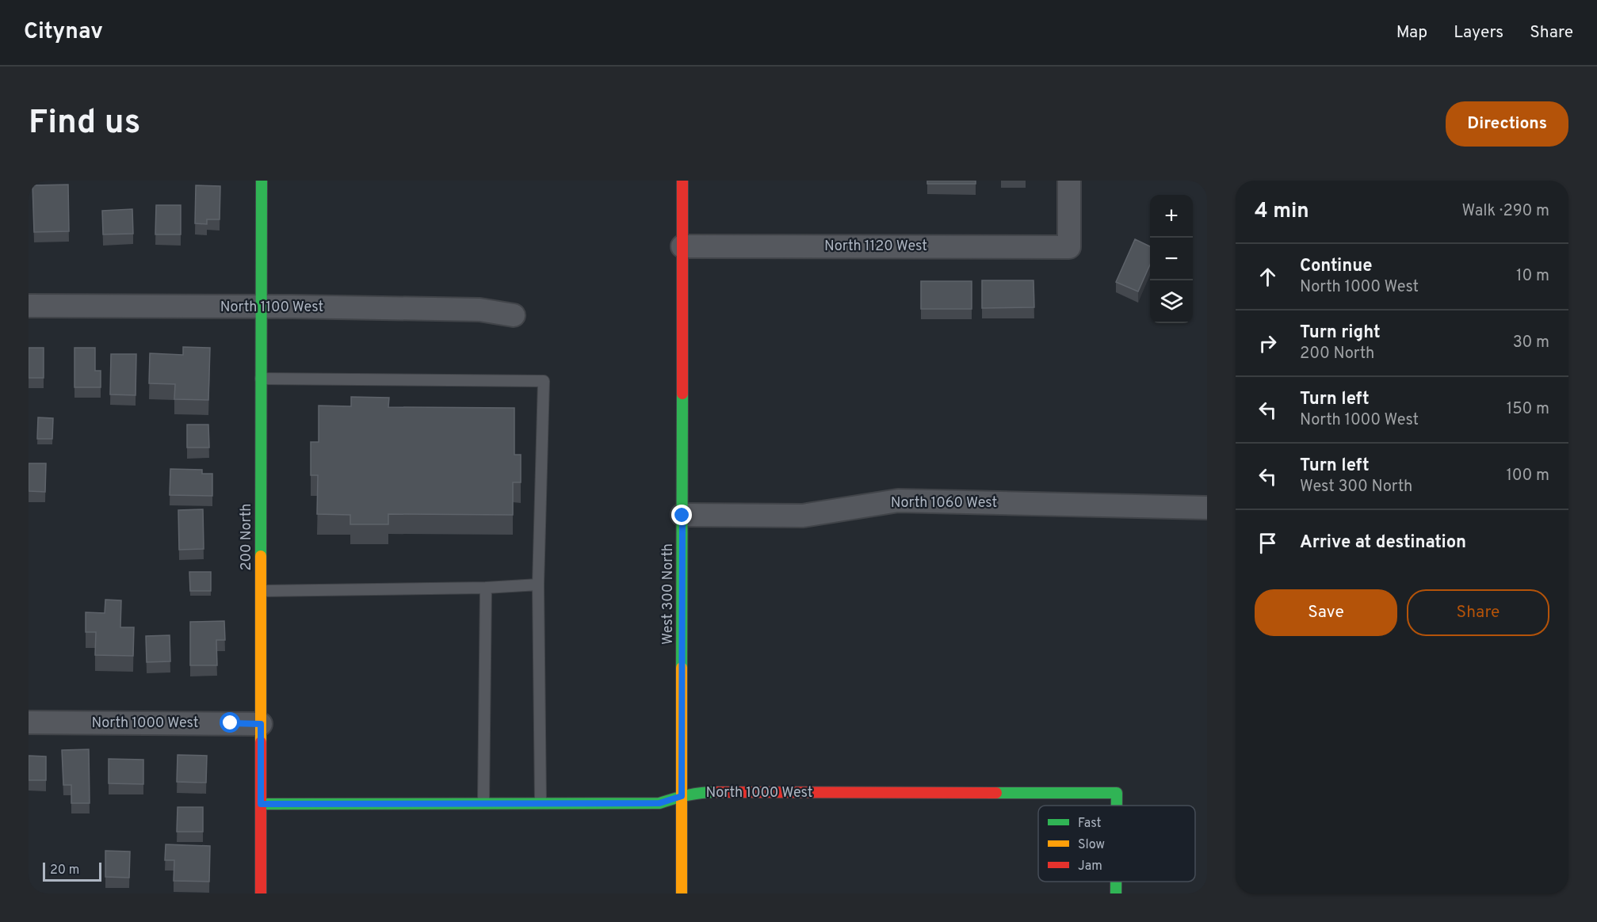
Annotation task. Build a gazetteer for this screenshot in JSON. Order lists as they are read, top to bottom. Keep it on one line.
{"streets":{"street":["North 1120 West","North 1100 West","North 1060 West","200 North","West 300 North","North 1000 West"]},"crossings":[["North 1120 West","West 300 North"],["North 1100 West","200 North"],["North 1060 West","West 300 North"],["200 North","North 1000 West"],["West 300 North","North 1000 West"]],"legend":["Fast","Slow","Jam"],"scale_bar":"20 m","page":{"header":"Citynav","nav":["Map","Layers","Share"],"buttons":["Directions",["Save","Share"]],"title":"Find us","heading":["4 min","Walk · 290 m"],"map_buttons":["+","−"],"list":[["Continue","North 1000 West","10 m"],["Turn right","200 North","30 m"],["Turn left","North 1000 West","150 m"],["Turn left","West 300 North","100 m"],"Arrive at destination"],"scale":"20 m"}}
